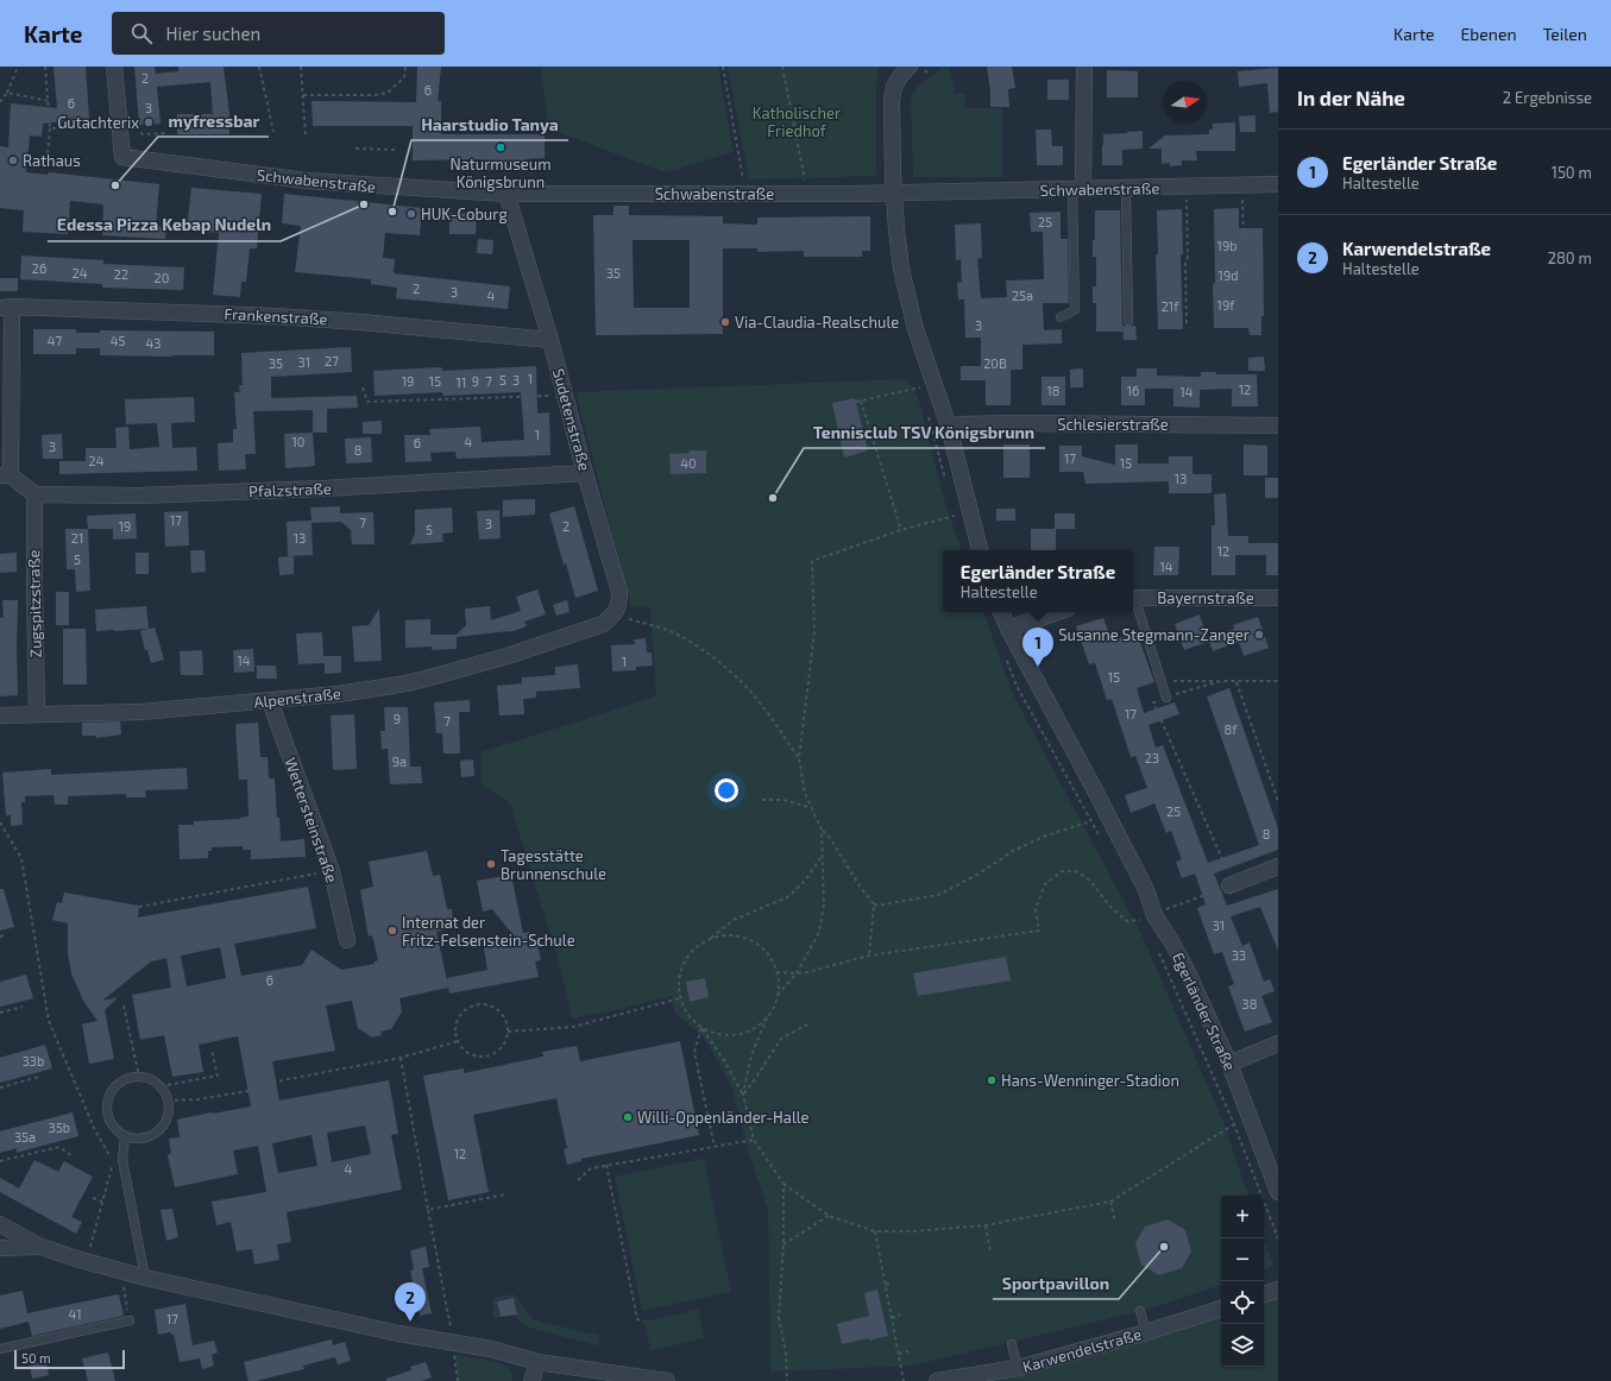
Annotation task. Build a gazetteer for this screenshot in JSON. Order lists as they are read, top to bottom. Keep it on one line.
{"streets":{"street":["Schwabenstraße","Frankenstraße","Sudetenstraße","Schlesierstraße","Pfalzstraße","Bayernstraße","Zugspitzstraße","Alpenstraße","Wettersteinstraße","Egerländer Straße","Karwendelstraße"]},"crossings":[["Schwabenstraße","Sudetenstraße"],["Frankenstraße","Sudetenstraße"],["Sudetenstraße","Pfalzstraße"],["Sudetenstraße","Alpenstraße"],["Pfalzstraße","Zugspitzstraße"],["Zugspitzstraße","Alpenstraße"],["Alpenstraße","Wettersteinstraße"]],"parks":["Katholischer Friedhof"],"places":["Gutachterix","Naturmuseum Königsbrunn","Rathaus","myfressbar","Edessa Pizza Kebap Nudeln","Haarstudio Tanya","HUK-Coburg","Via-Claudia-Realschule","Tennisclub TSV Königsbrunn","Susanne Stegmann-Zanger","Tagesstätte Brunnenschule","Internat der Fritz-Felsenstein-Schule","Hans-Wenninger-Stadion","Willi-Oppenländer-Halle","Sportpavillon"],"house_numbers":["2","6","6","3","25","19b","26","24","35","22","19d","20","2","3","4","25a","19f","21f","3","47","45","43","27","31","35","20B","1","5","3","19","15","9","7","11","12","18","16","14","1","10","4","6","3","8","17","24","40","15","13","17","7","3","19","2","5","21","13","12","5","14","14","1","15","17","9","7","8f","23","9a","25","8","31","33","6","38","33b","35b","35a","12","4","41","17"],"scale_bar":"50 m","north":"right","page":{"header":"Karte","search":"Hier suchen","nav":["Karte","Ebenen","Teilen"],"heading":["In der Nähe","2 Ergebnisse"],"list":[{"mark":"1","name":"Egerländer Straße","note":"Haltestelle","value":"150 m"},{"mark":"2","name":"Karwendelstraße","note":"Haltestelle","value":"280 m"}],"popup":["Egerländer Straße","Haltestelle"],"pins":["1","2"],"map_buttons":["+","−"],"scale":"50 m"}}
